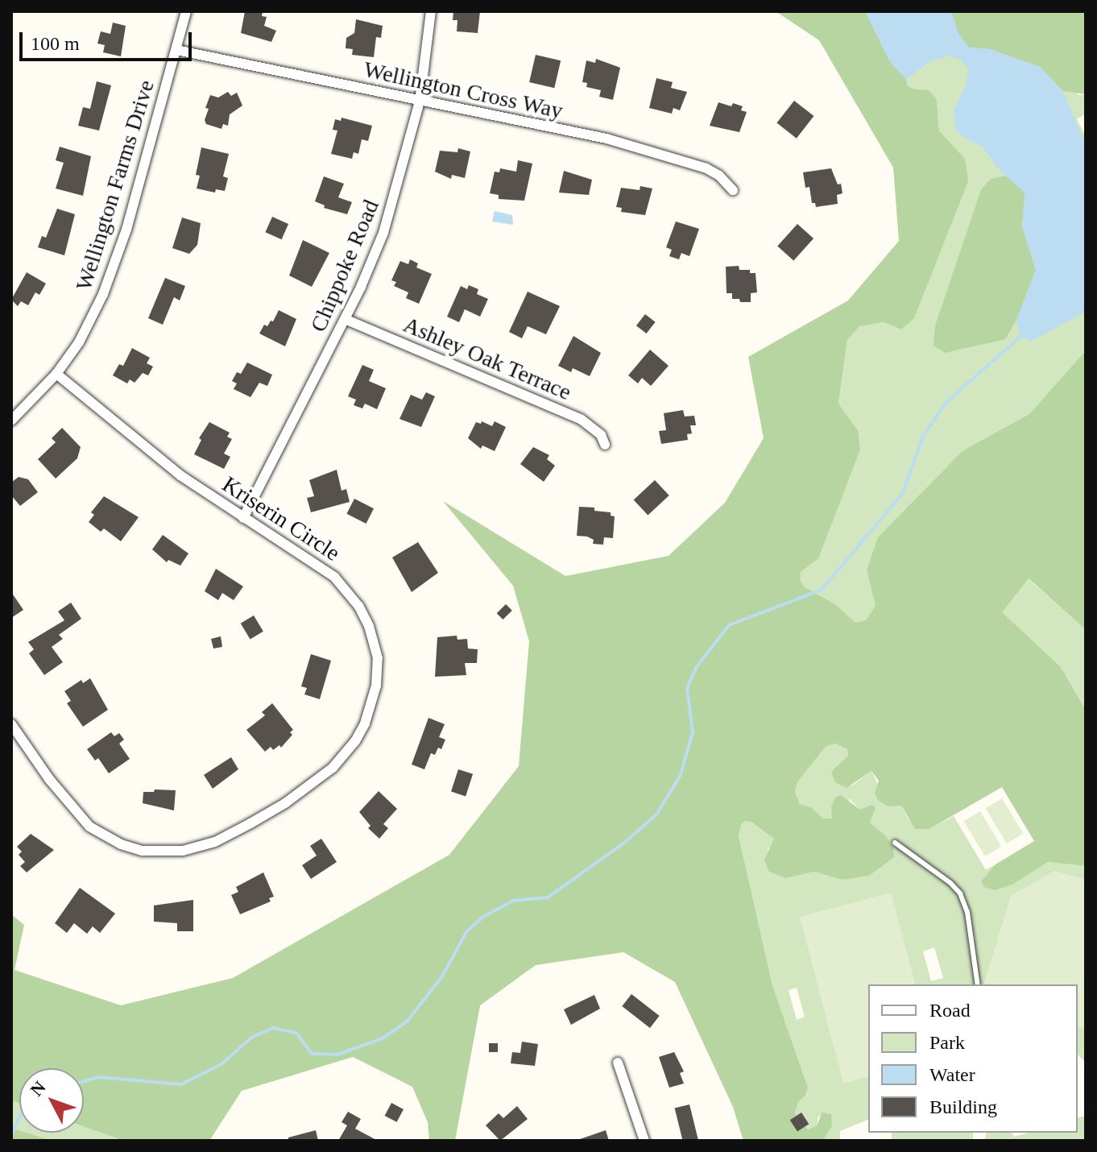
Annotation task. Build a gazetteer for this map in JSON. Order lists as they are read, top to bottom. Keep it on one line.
{"streets":{"street":["Wellington Cross Way","Wellington Farms Drive","Chippoke Road","Ashley Oak Terrace","Kriserin Circle"]},"crossings":[["Wellington Cross Way","Wellington Farms Drive"],["Wellington Cross Way","Chippoke Road"],["Wellington Farms Drive","Kriserin Circle"],["Chippoke Road","Ashley Oak Terrace"],["Chippoke Road","Kriserin Circle"]],"legend":["Road","Park","Water","Building"],"scale_bar":"100 m","north":"top left"}
